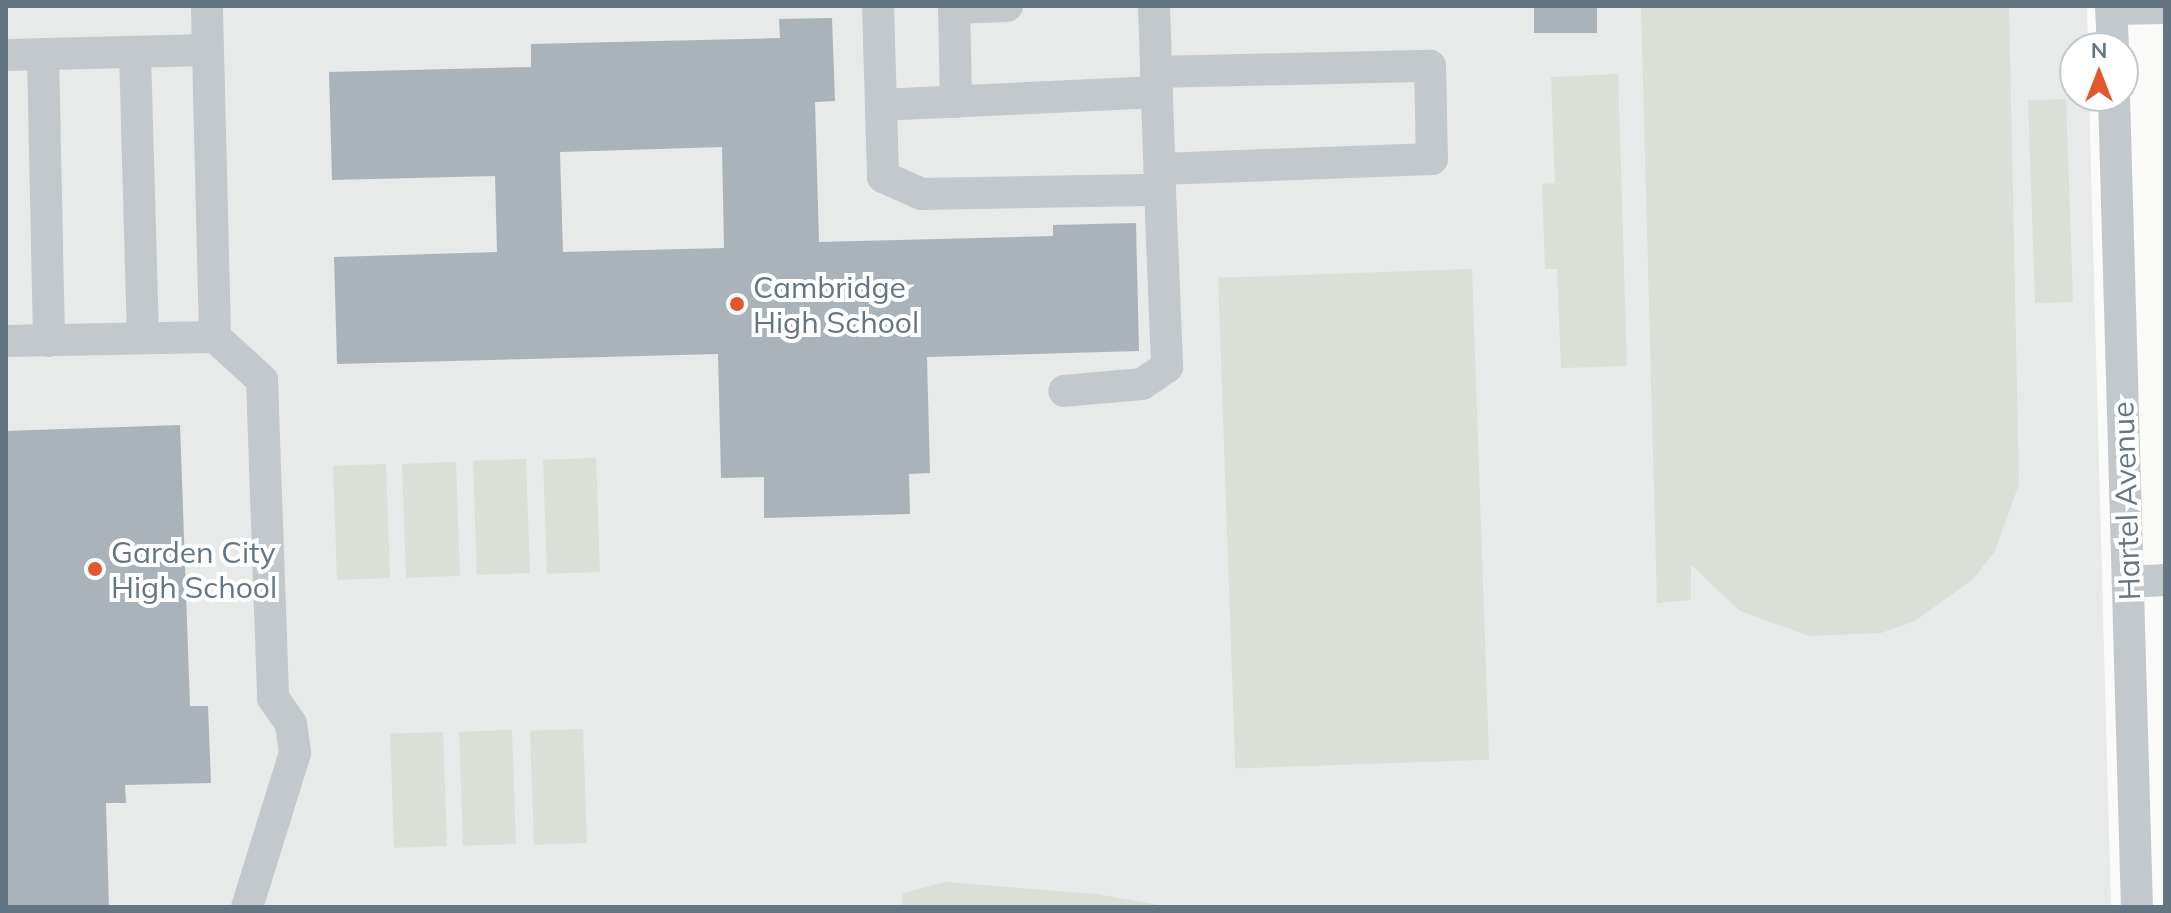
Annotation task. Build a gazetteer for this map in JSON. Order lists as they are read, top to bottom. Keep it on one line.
{"streets":{"street":["Hartel Avenue"]},"places":["Cambridge High School","Garden City High School"],"north":"top"}
